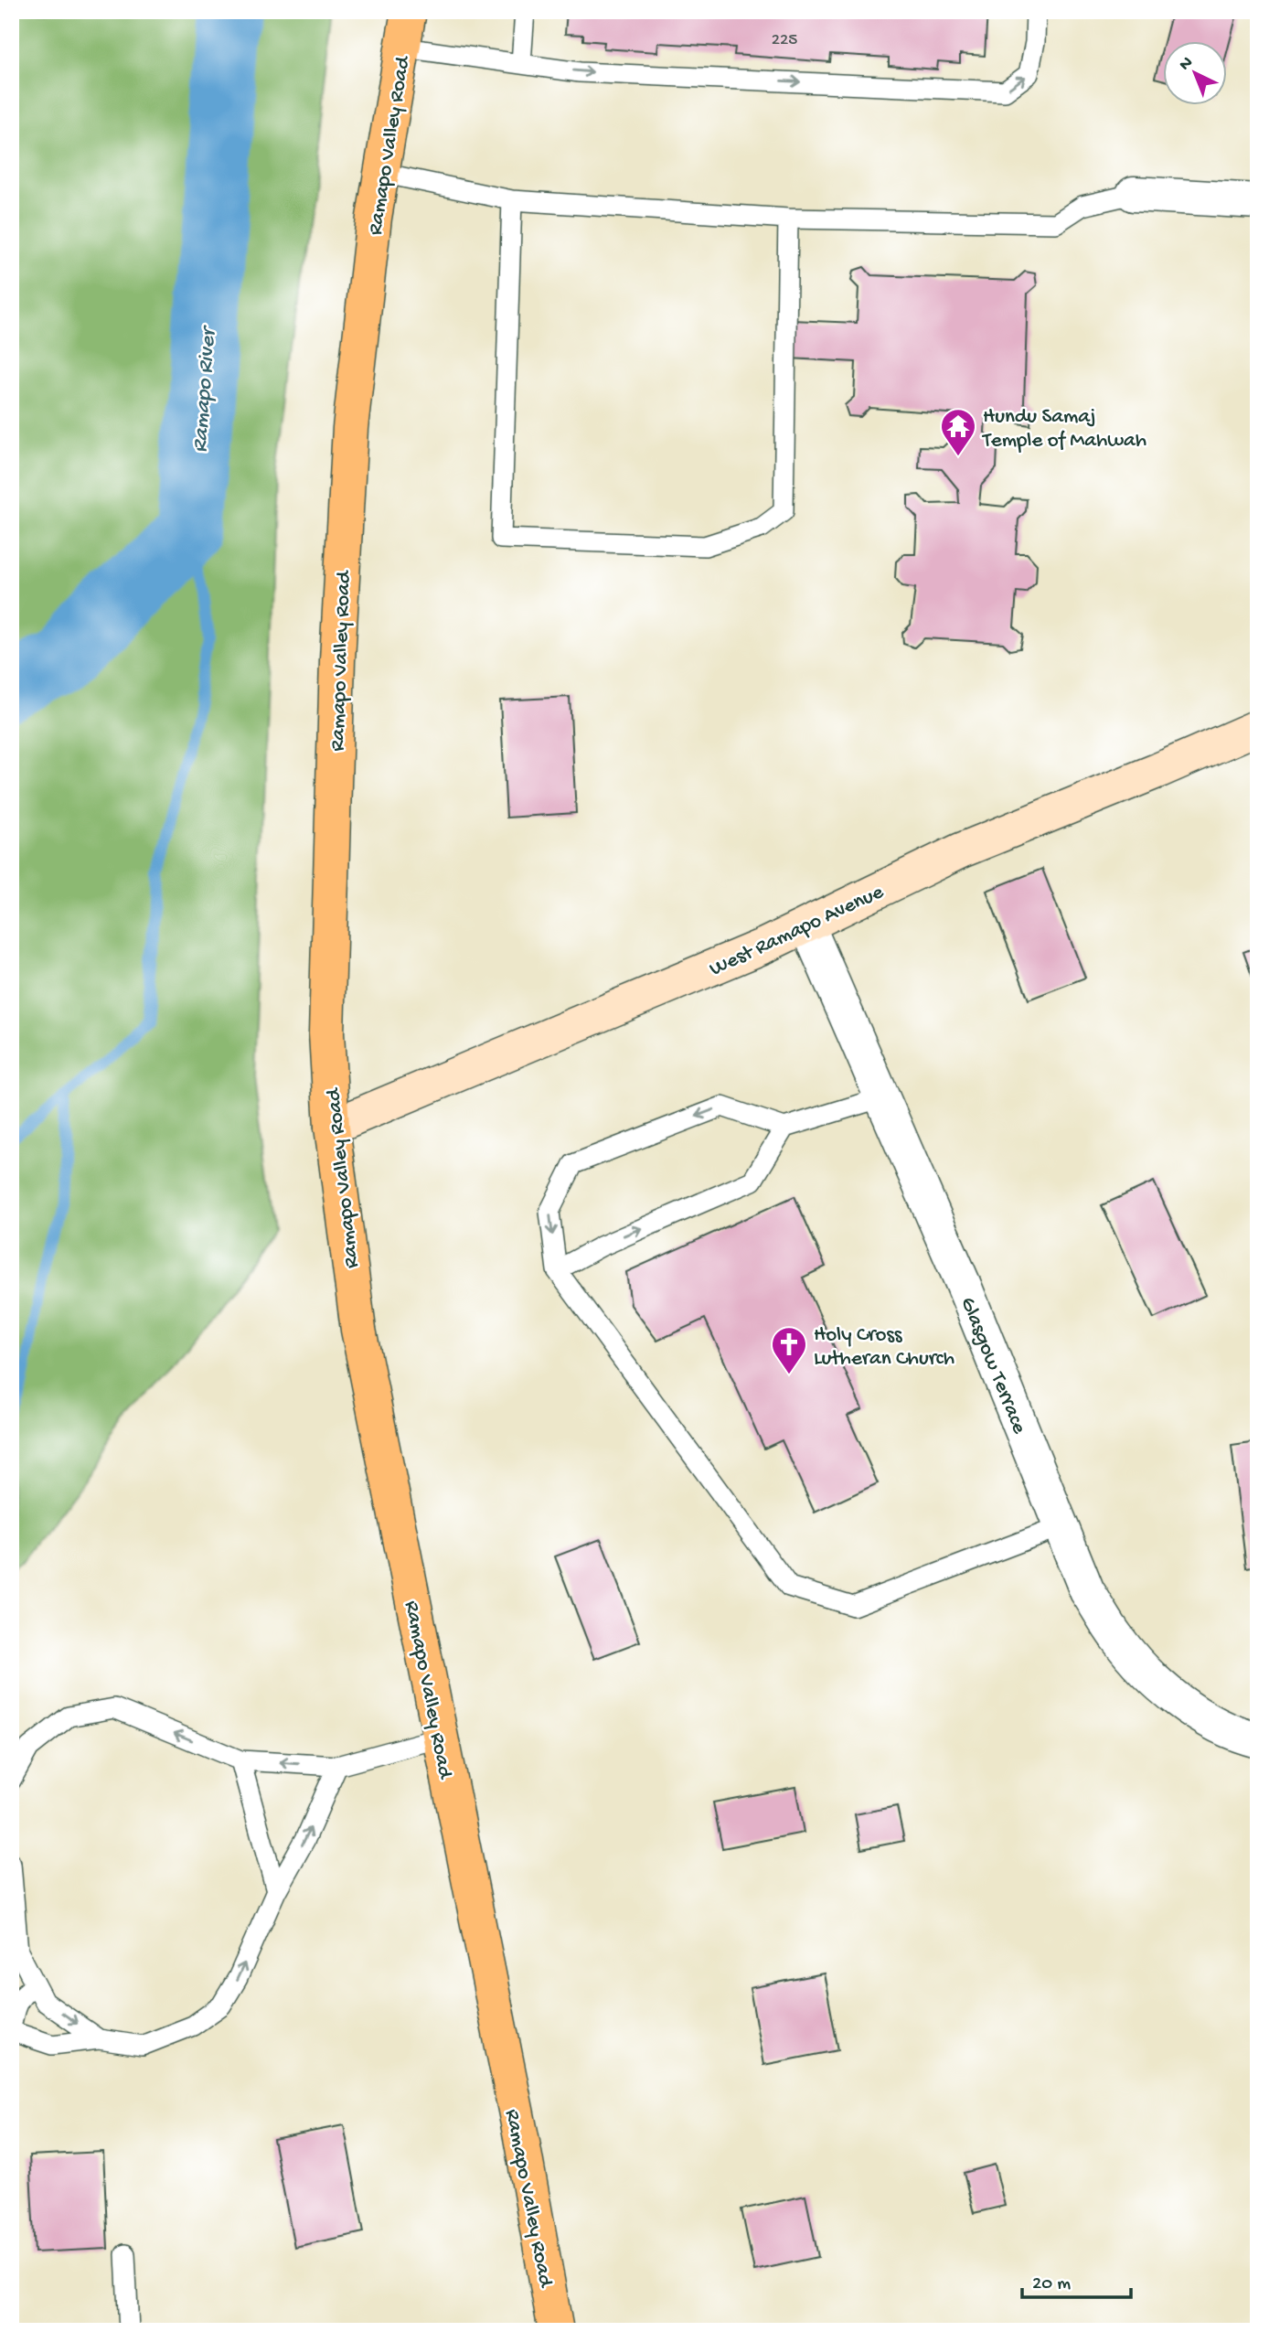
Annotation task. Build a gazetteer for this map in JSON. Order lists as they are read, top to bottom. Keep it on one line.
{"streets":{"main road":["Ramapo Valley Road"],"street":["West Ramapo Avenue","Glasgow Terrace"]},"crossings":[["Ramapo Valley Road","West Ramapo Avenue"],["West Ramapo Avenue","Glasgow Terrace"]],"water":["Ramapo River"],"places":{"temple":["Hundu Samaj Temple of Mahwah"],"church":["Holy Cross Lutheran Church"]},"house_numbers":["225"],"scale_bar":"20 m","north":"top left"}
